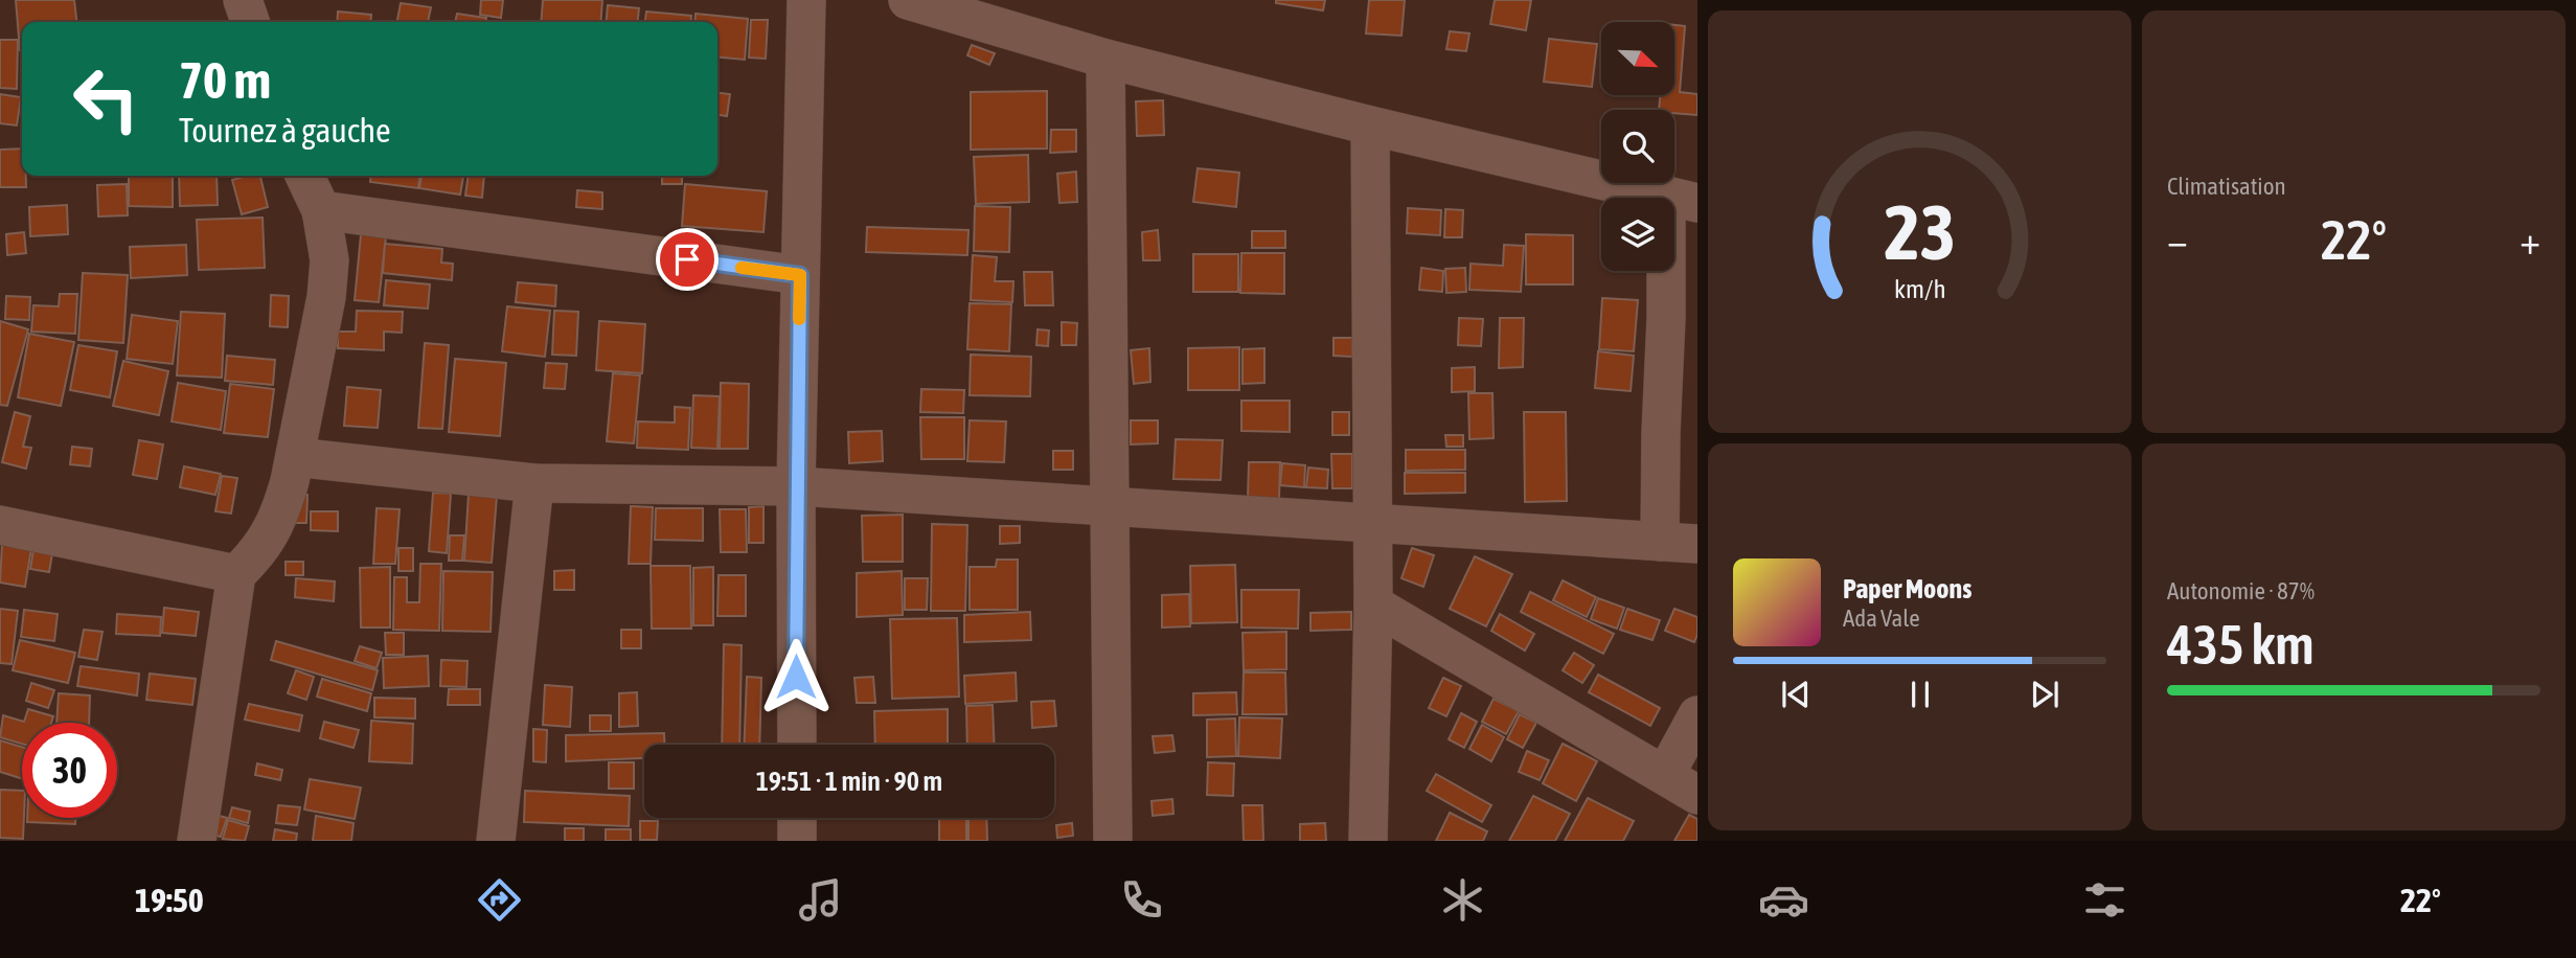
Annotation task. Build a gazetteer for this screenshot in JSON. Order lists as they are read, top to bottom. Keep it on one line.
{"north":"bottom right","page":{"tile":["Climatisation",["Autonomie · 87%","435 km"]],"turn":["70 m","Tournez à gauche"],"heat":["−","22°","+"],"song":["Paper Moons","Ada Vale"],"limit":"30","trip":"19:51 · 1 min · 90 m","tabs":["19:50","22°"],"gauge":["23","km/h"]}}
